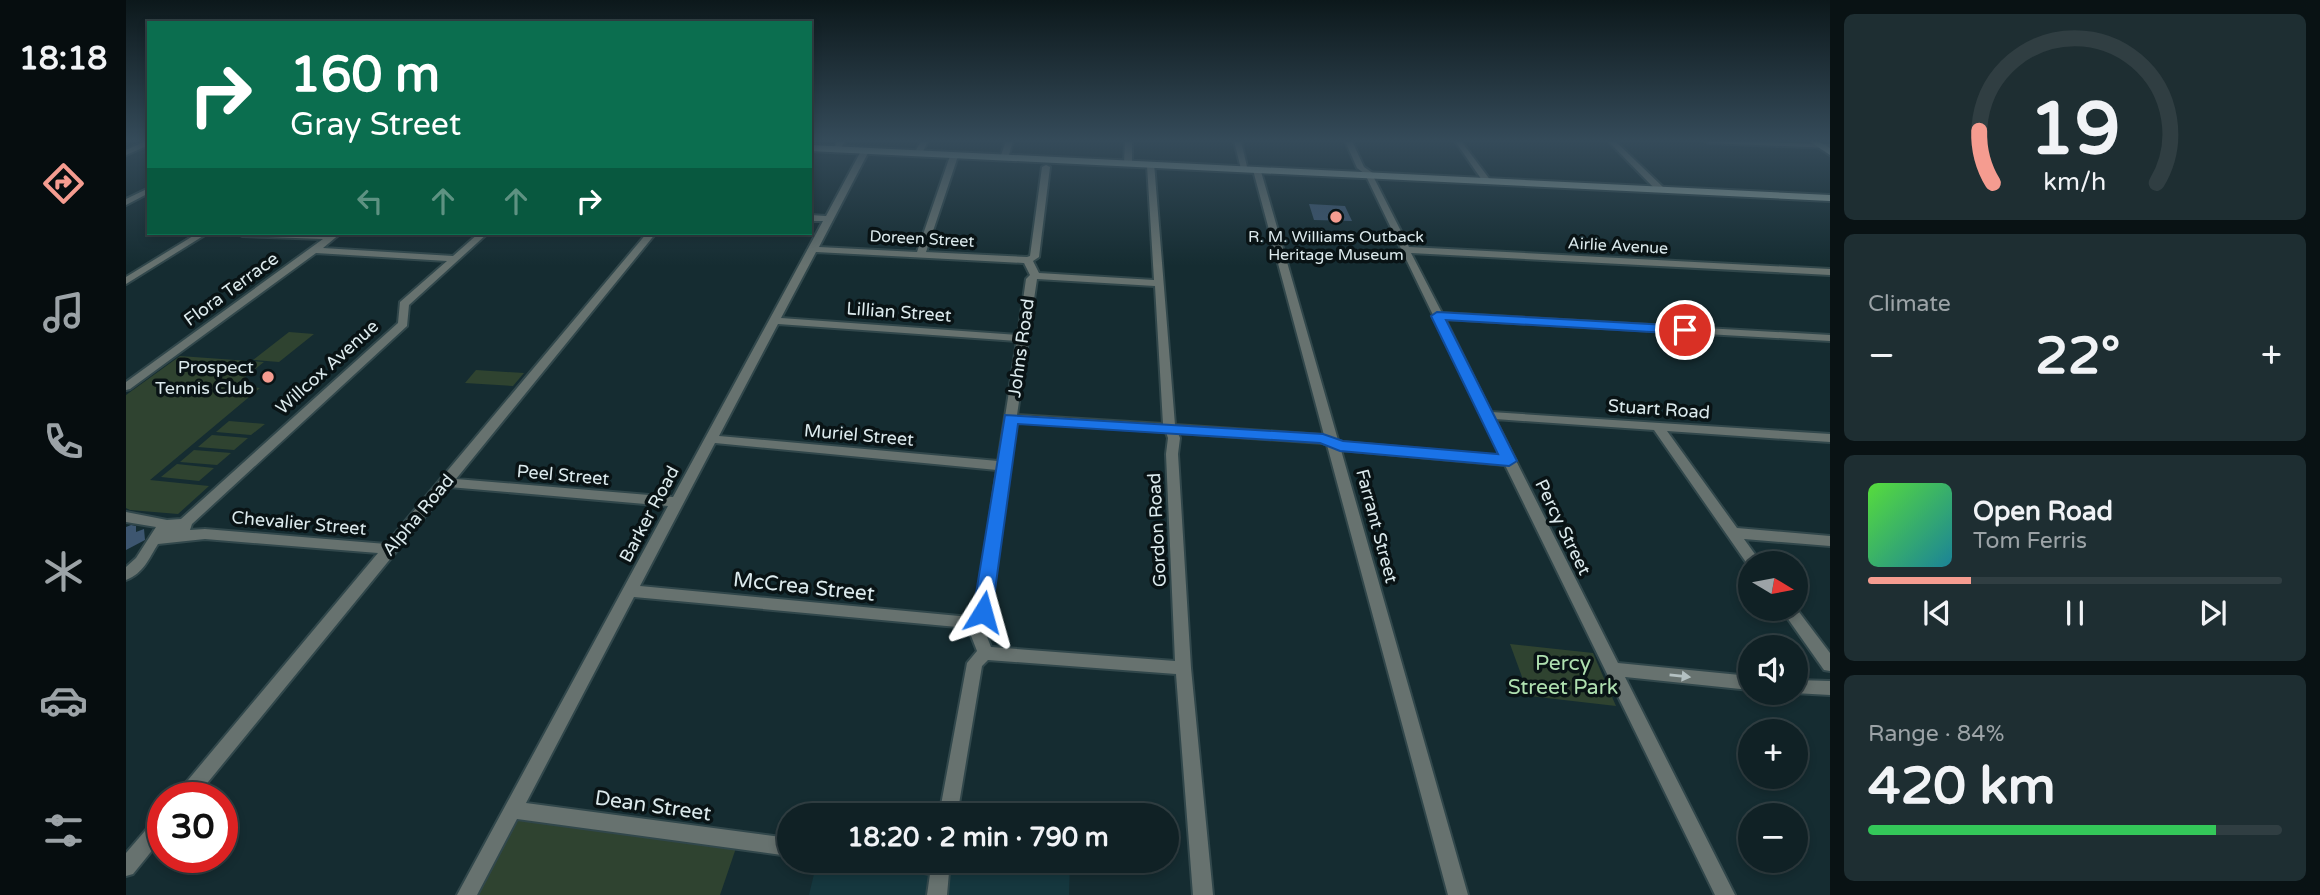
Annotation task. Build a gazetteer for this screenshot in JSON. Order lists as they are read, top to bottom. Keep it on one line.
{"streets":{"street":["Doreen Street","Airlie Avenue","Flora Terrace","Lillian Street","Johns Road","Willcox Avenue","Stuart Road","Muriel Street","Peel Street","Barker Road","Alpha Road","Chevalier Street","Farrant Street","Percy Street","Gordon Road","McCrea Street","Dean Street"]},"crossings":[["Doreen Street","Johns Road"],["Doreen Street","Barker Road"],["Airlie Avenue","Percy Street"],["Lillian Street","Johns Road"],["Lillian Street","Barker Road"],["Johns Road","Muriel Street"],["Johns Road","McCrea Street"],["Willcox Avenue","Chevalier Street"],["Stuart Road","Percy Street"],["Muriel Street","Barker Road"],["Peel Street","Barker Road"],["Peel Street","Alpha Road"],["Barker Road","McCrea Street"],["Barker Road","Dean Street"],["Alpha Road","Chevalier Street"]],"parks":["Percy Street Park"],"places":["R. M. Williams Outback Heritage Museum","Prospect Tennis Club"],"north":"right","page":{"tabs":"18:18","turn":["160 m","Gray Street"],"tile":["Climate",["Range · 84%","420 km"]],"heat":["−","22°","+"],"song":["Open Road","Tom Ferris"],"map_buttons":["+","−"],"limit":"30","trip":"18:20 · 2 min · 790 m","gauge":["19","km/h"]}}
